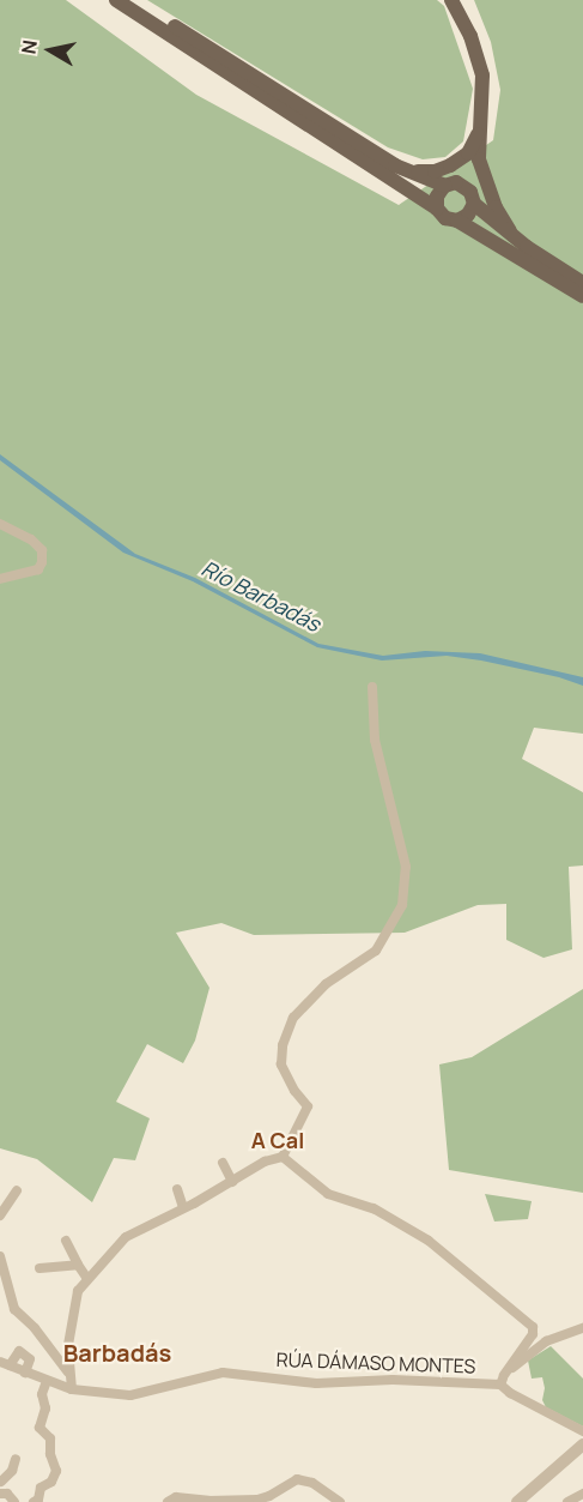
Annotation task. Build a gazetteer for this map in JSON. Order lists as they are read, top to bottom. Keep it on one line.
{"streets":{"street":["RÚA DÁMASO MONTES"]},"districts":["A Cal","Barbadás"],"water":["Río Barbadás"],"north":"left"}
